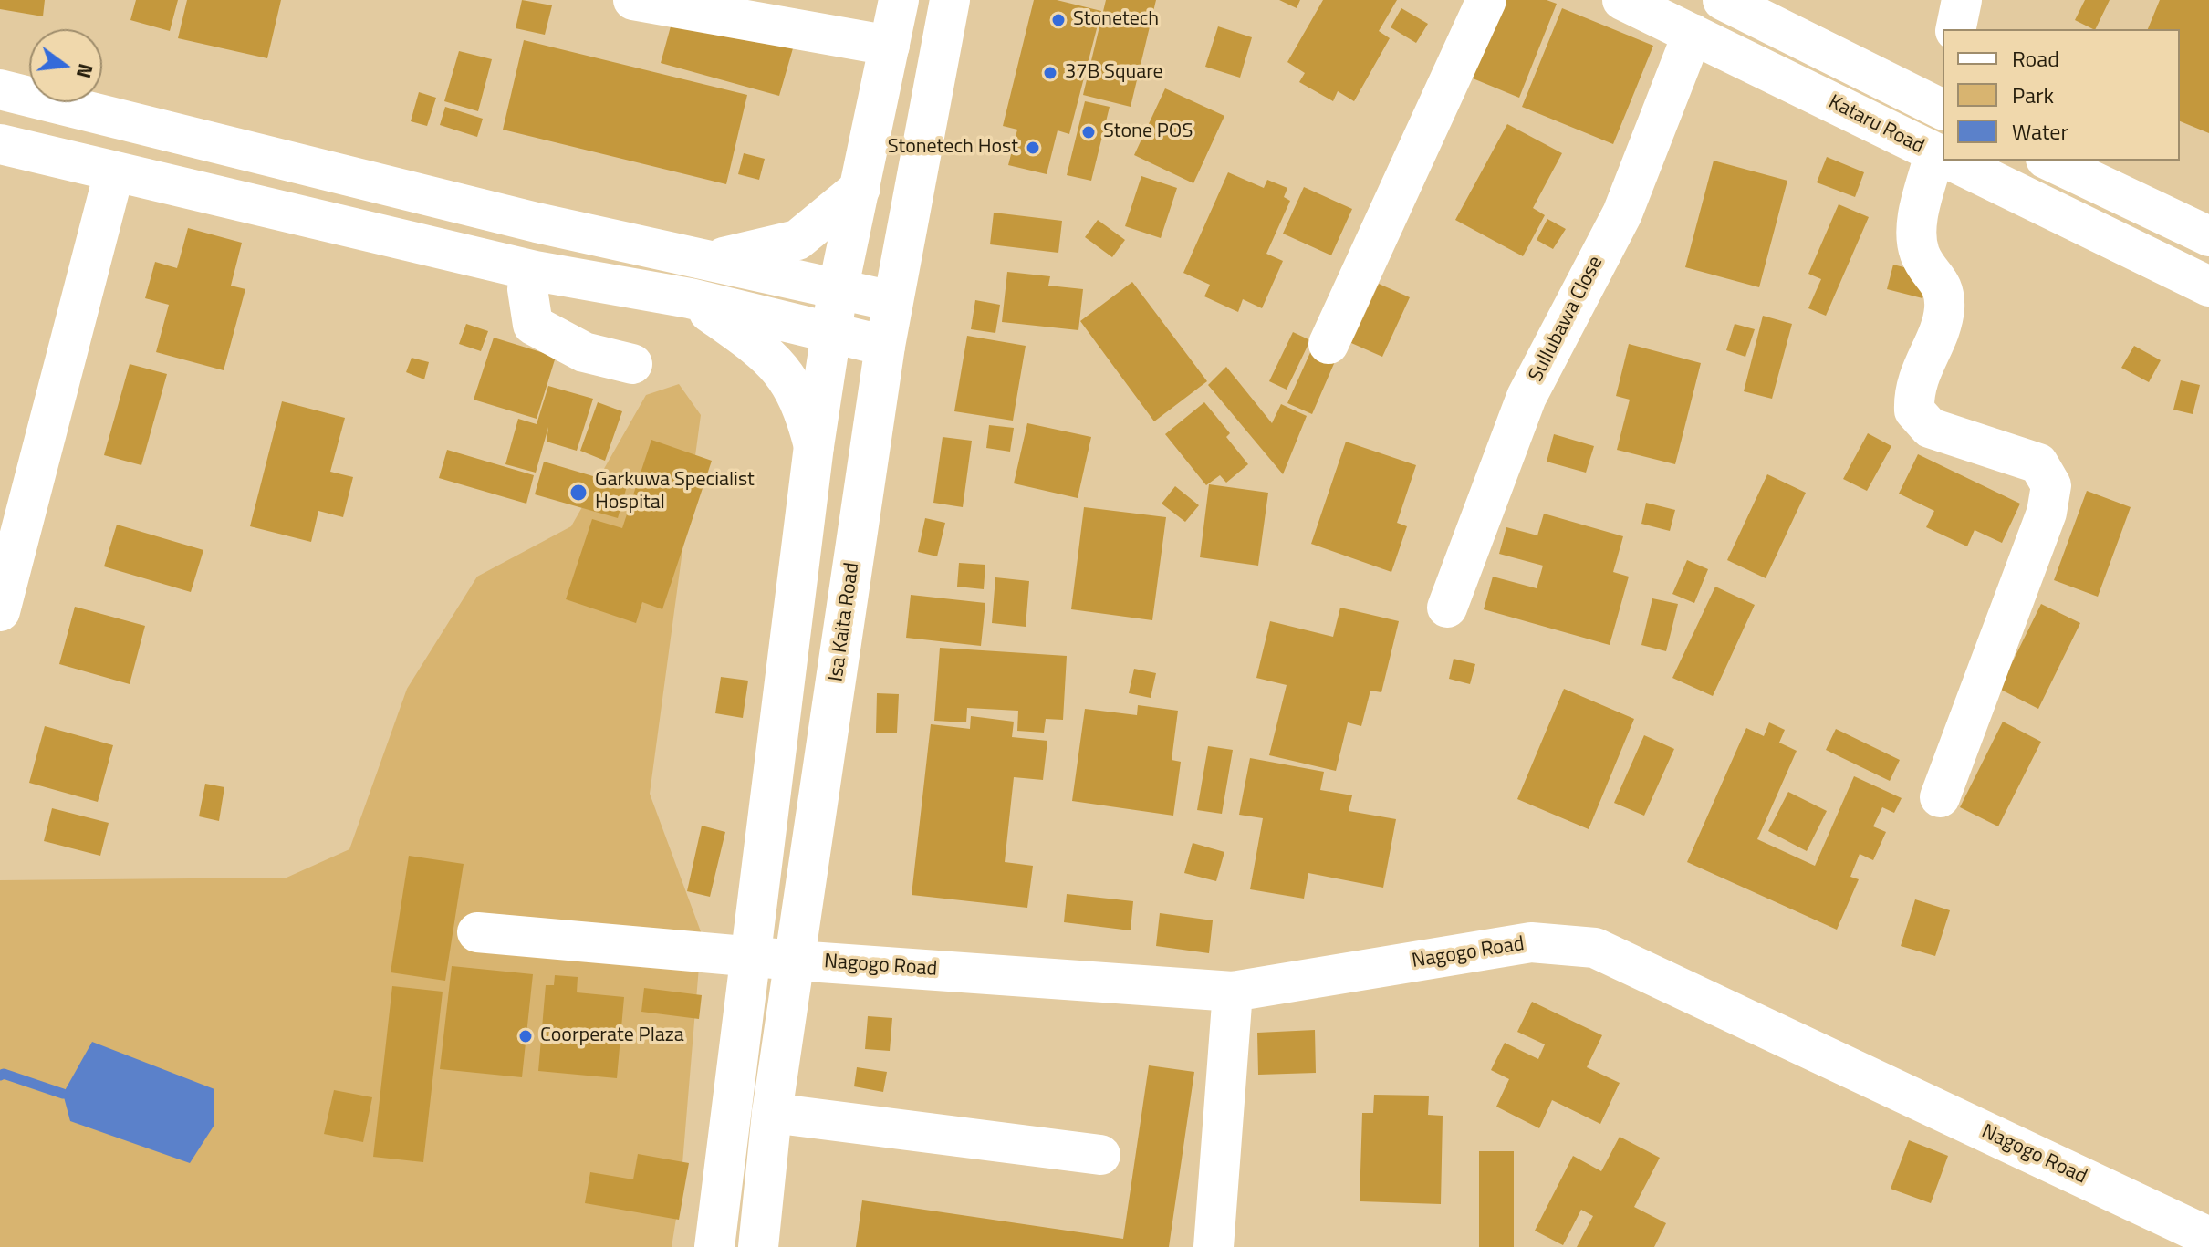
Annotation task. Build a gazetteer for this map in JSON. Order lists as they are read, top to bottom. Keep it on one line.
{"streets":{"street":["Kataru Road","Sullubawa Close","Isa Kaita Road","Nagogo Road"]},"crossings":[["Kataru Road","Sullubawa Close"],["Isa Kaita Road","Nagogo Road"]],"places":["Stonetech","37B Square","Stone POS","Stonetech Host","Garkuwa Specialist Hospital","Coorperate Plaza"],"legend":["Road","Park","Water"],"north":"right"}
